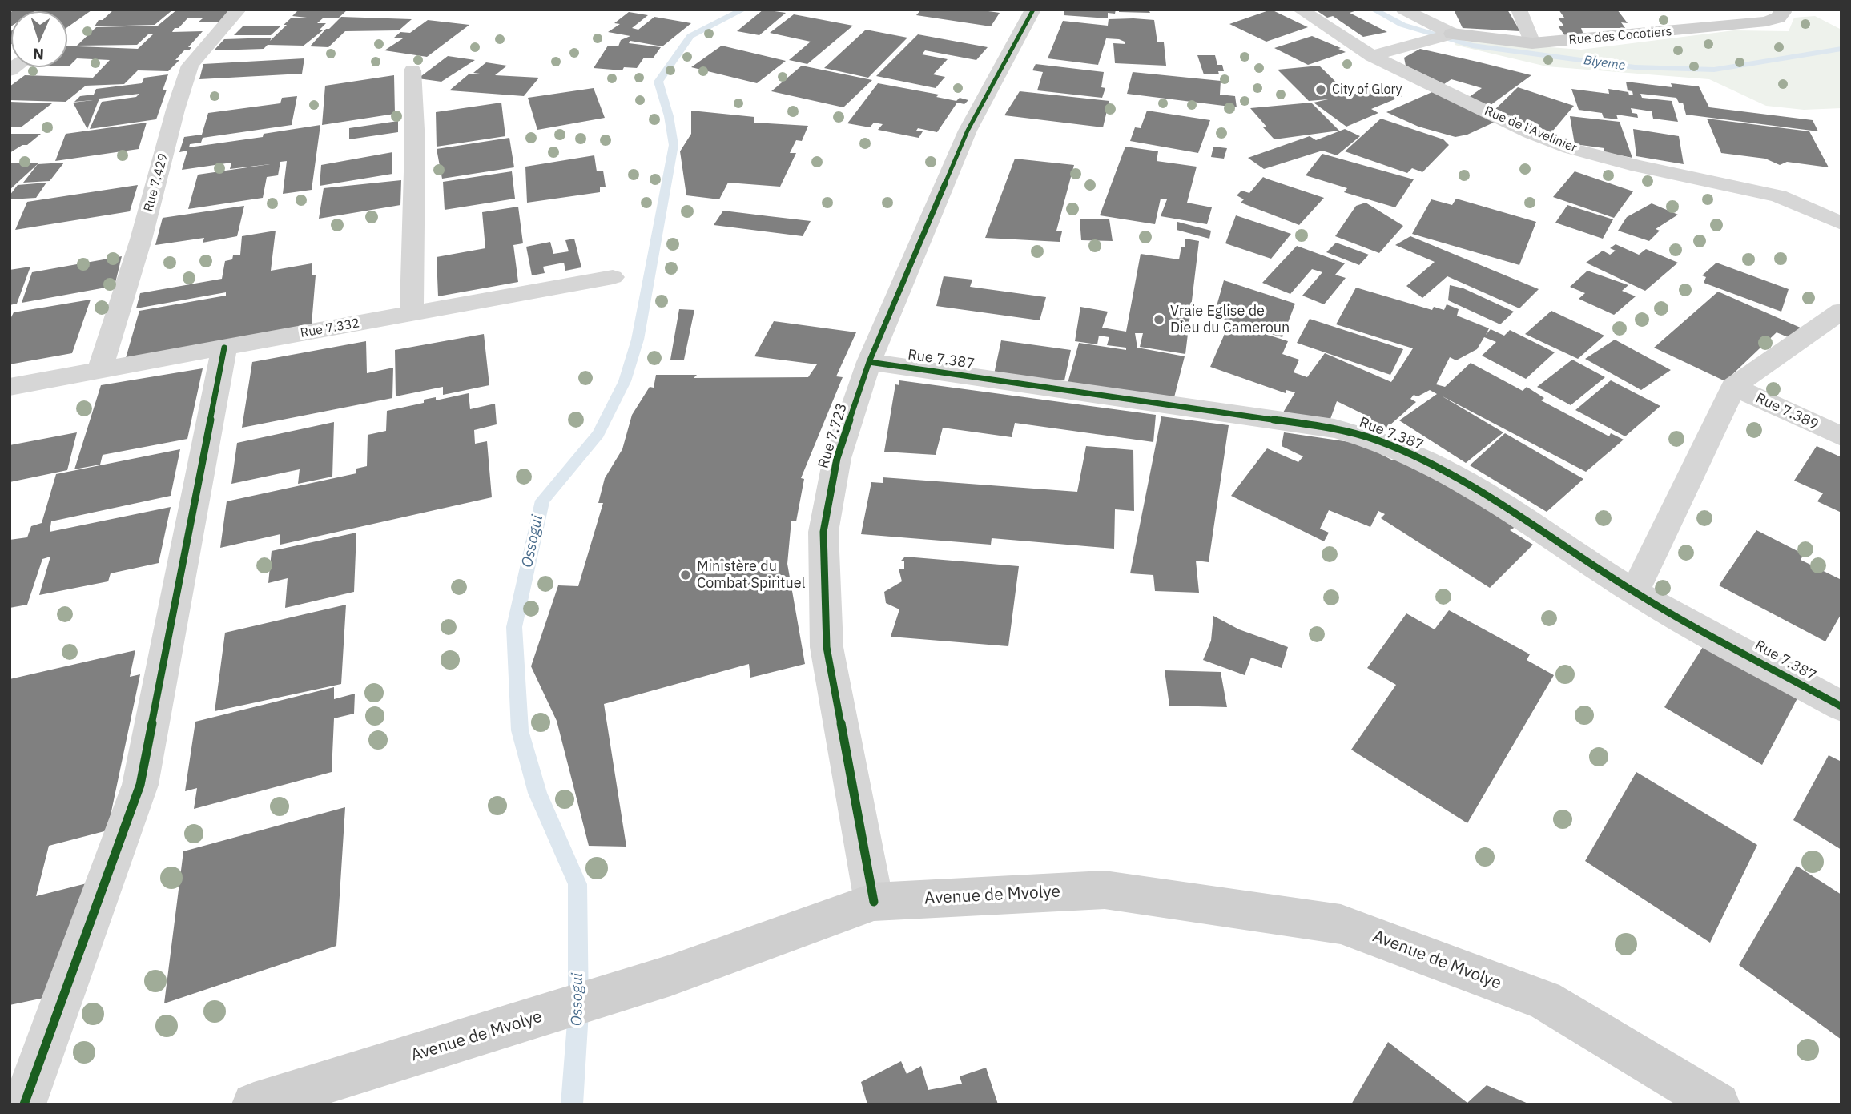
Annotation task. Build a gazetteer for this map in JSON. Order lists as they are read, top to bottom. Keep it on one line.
{"streets":{"main road":["Rue des Cocotiers","Avenue de Mvolye"],"street":["Rue de l'Avelinier","Rue 7.429","Rue 7.332","Rue 7.387","Rue 7.389","Rue 7.723"]},"crossings":[["Rue 7.429","Rue 7.332"],["Rue 7.387","Rue 7.723"],["Rue 7.723","Avenue de Mvolye"]],"water":["Biyeme","Ossogui"],"places":["City of Glory","Vraie Eglise de Dieu du Cameroun","Ministère du Combat Spirituel"],"north":"bottom"}
